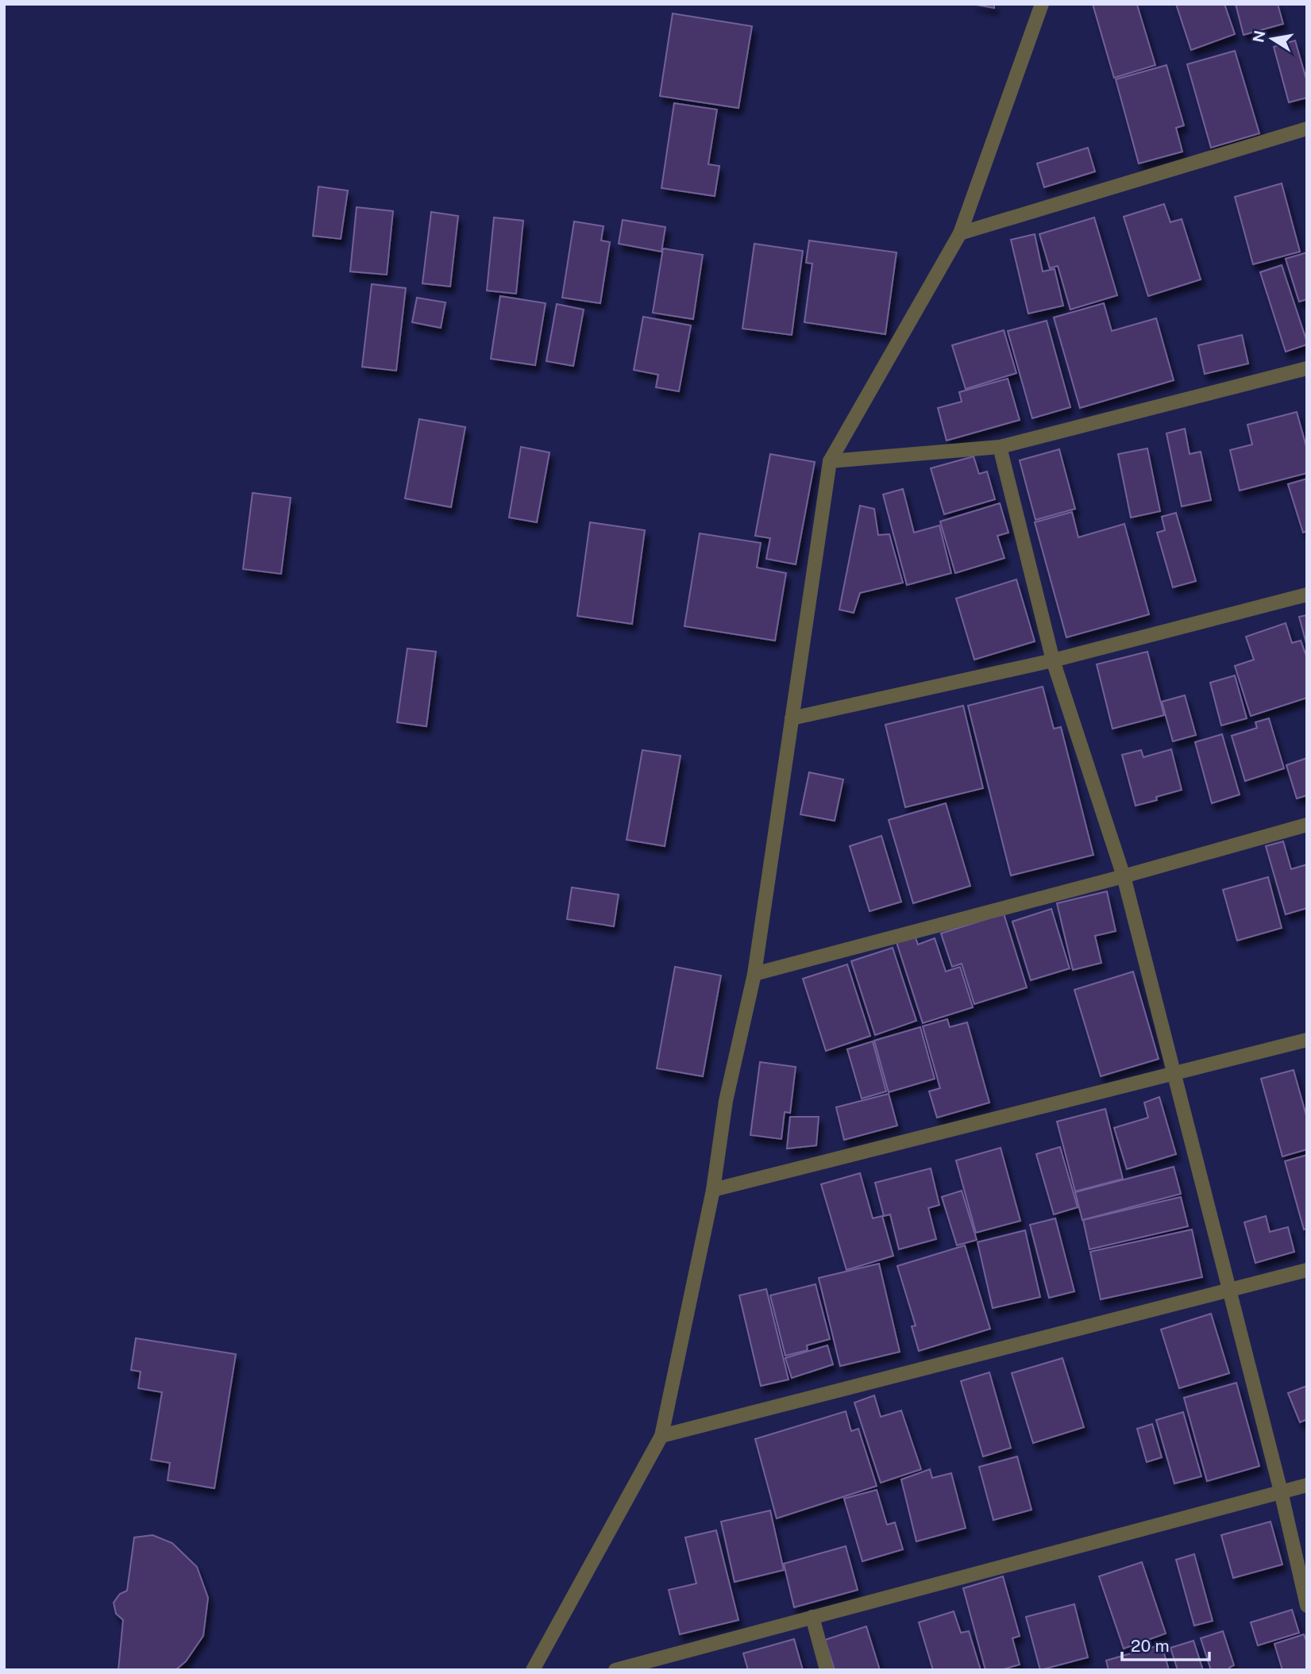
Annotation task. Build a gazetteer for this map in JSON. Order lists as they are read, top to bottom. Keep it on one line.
{"scale_bar":"20 m","north":"left"}
